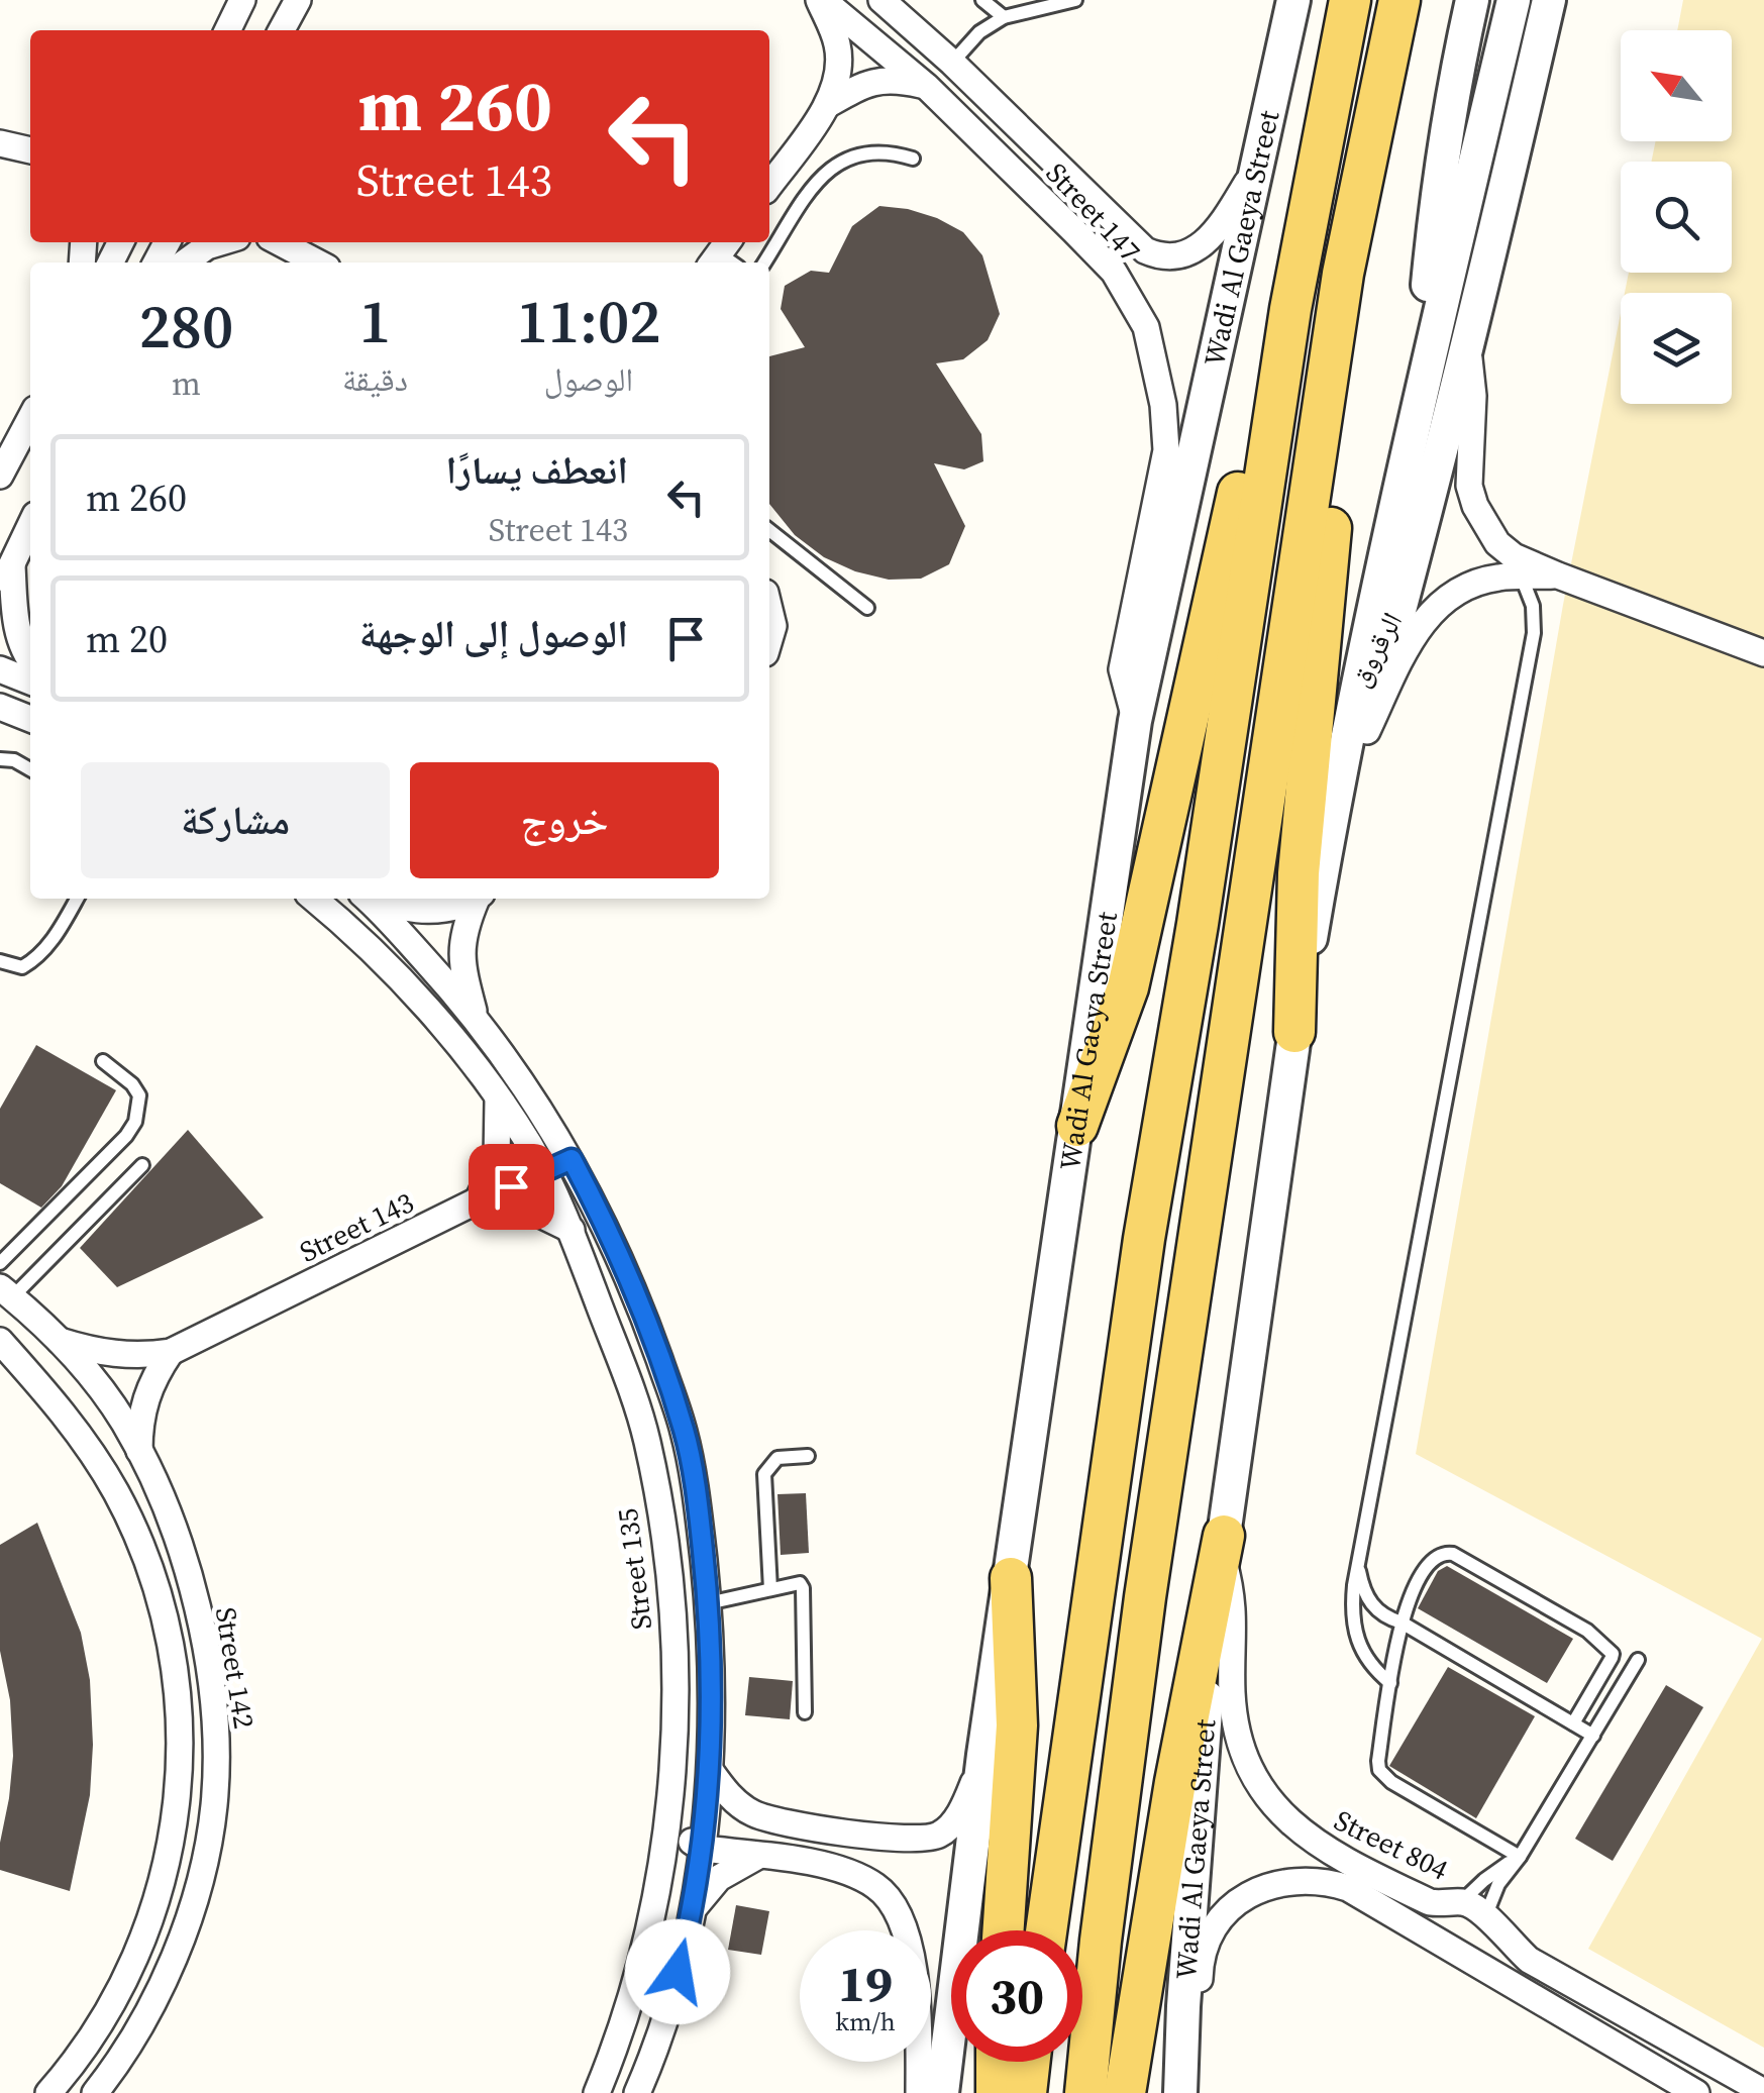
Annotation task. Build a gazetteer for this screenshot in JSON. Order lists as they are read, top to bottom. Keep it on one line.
{"streets":{"street":["Street 147","Wadi Al Gaeya Street","الرقروق","Street 143","Street 135","Street 142","Street 804"]},"crossings":[["Street 147","Wadi Al Gaeya Street"],["Wadi Al Gaeya Street","Street 804"],["Street 143","Street 135"],["Street 143","Street 142"]],"north":"top left","page":{"turn":["260 m","Street 143"],"eta":["11:02","الوصول","1","دقيقة","280","m"],"list":[{"name":"انعطف يسارًا","note":"Street 143","value":"260 m"},{"name":"الوصول إلى الوجهة","value":"20 m"}],"buttons":["خروج","مشاركة"],"speed":"19 km/h","limit":"30"}}
